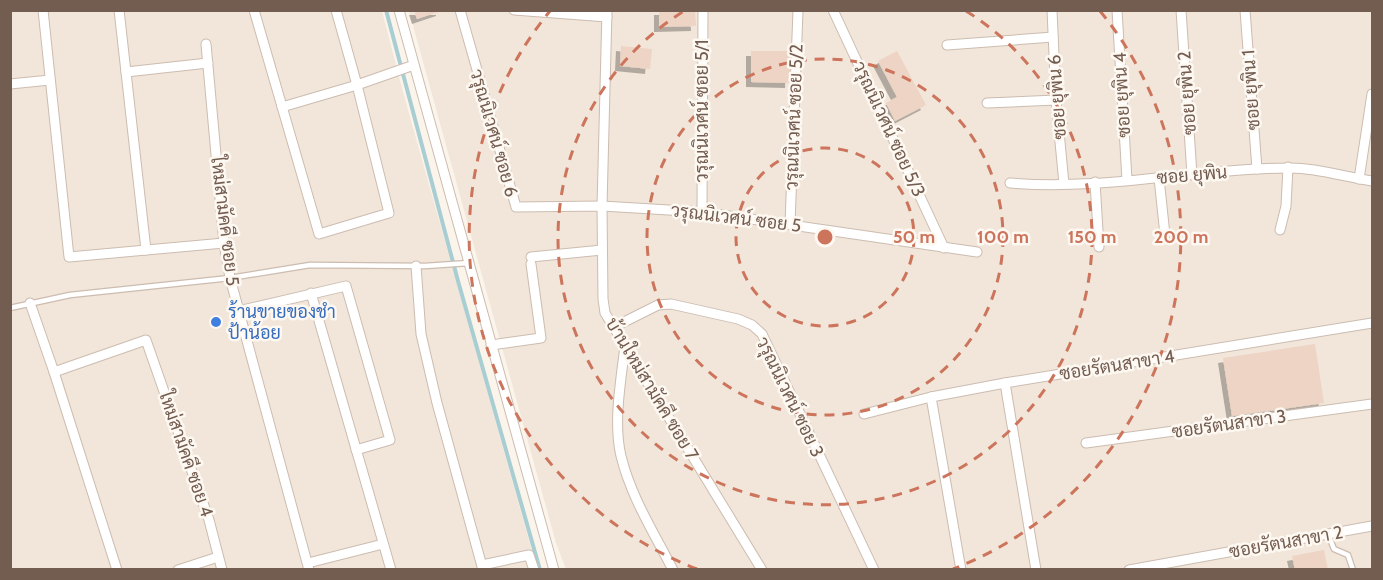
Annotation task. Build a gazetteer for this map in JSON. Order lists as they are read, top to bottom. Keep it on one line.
{"streets":{"street":["ซอย ยุพิน 1","ซอย ยุพิน 2","ซอย ยุพิน 4","ซอย ยุพิน 6","วรุณนิเวศน์ ซอย 5/1","วรุณนิเวศน์ ซอย 5/2","วรุณนิเวศน์ ซอย 5/3","วรุณนิเวศน์ ซอย 6","ซอย ยุพิน","วรุณนิเวศน์ ซอย 5","ใหม่สามัคคี ซอย 5","ซอยรัตนสาขา 4","บ้านใหม่สามัคคี ซอย 7","วรุณนิเวศน์ ซอย 3","ซอยรัตนสาขา 3","ใหม่สามัคคี ซอย 4","ซอยรัตนสาขา 2"]},"crossings":[["ซอย ยุพิน 1","ซอย ยุพิน"],["ซอย ยุพิน 2","ซอย ยุพิน"],["ซอย ยุพิน 4","ซอย ยุพิน"],["ซอย ยุพิน 6","ซอย ยุพิน"],["วรุณนิเวศน์ ซอย 5/1","วรุณนิเวศน์ ซอย 5"],["วรุณนิเวศน์ ซอย 5/2","วรุณนิเวศน์ ซอย 5"],["วรุณนิเวศน์ ซอย 5/3","วรุณนิเวศน์ ซอย 5"],["วรุณนิเวศน์ ซอย 6","วรุณนิเวศน์ ซอย 5"],["วรุณนิเวศน์ ซอย 6","บ้านใหม่สามัคคี ซอย 7"],["วรุณนิเวศน์ ซอย 5","บ้านใหม่สามัคคี ซอย 7"],["บ้านใหม่สามัคคี ซอย 7","วรุณนิเวศน์ ซอย 3"]],"places":["ร้านขายของชำ ป้าน้อย"],"rings":["50 m","100 m","150 m","200 m"]}
